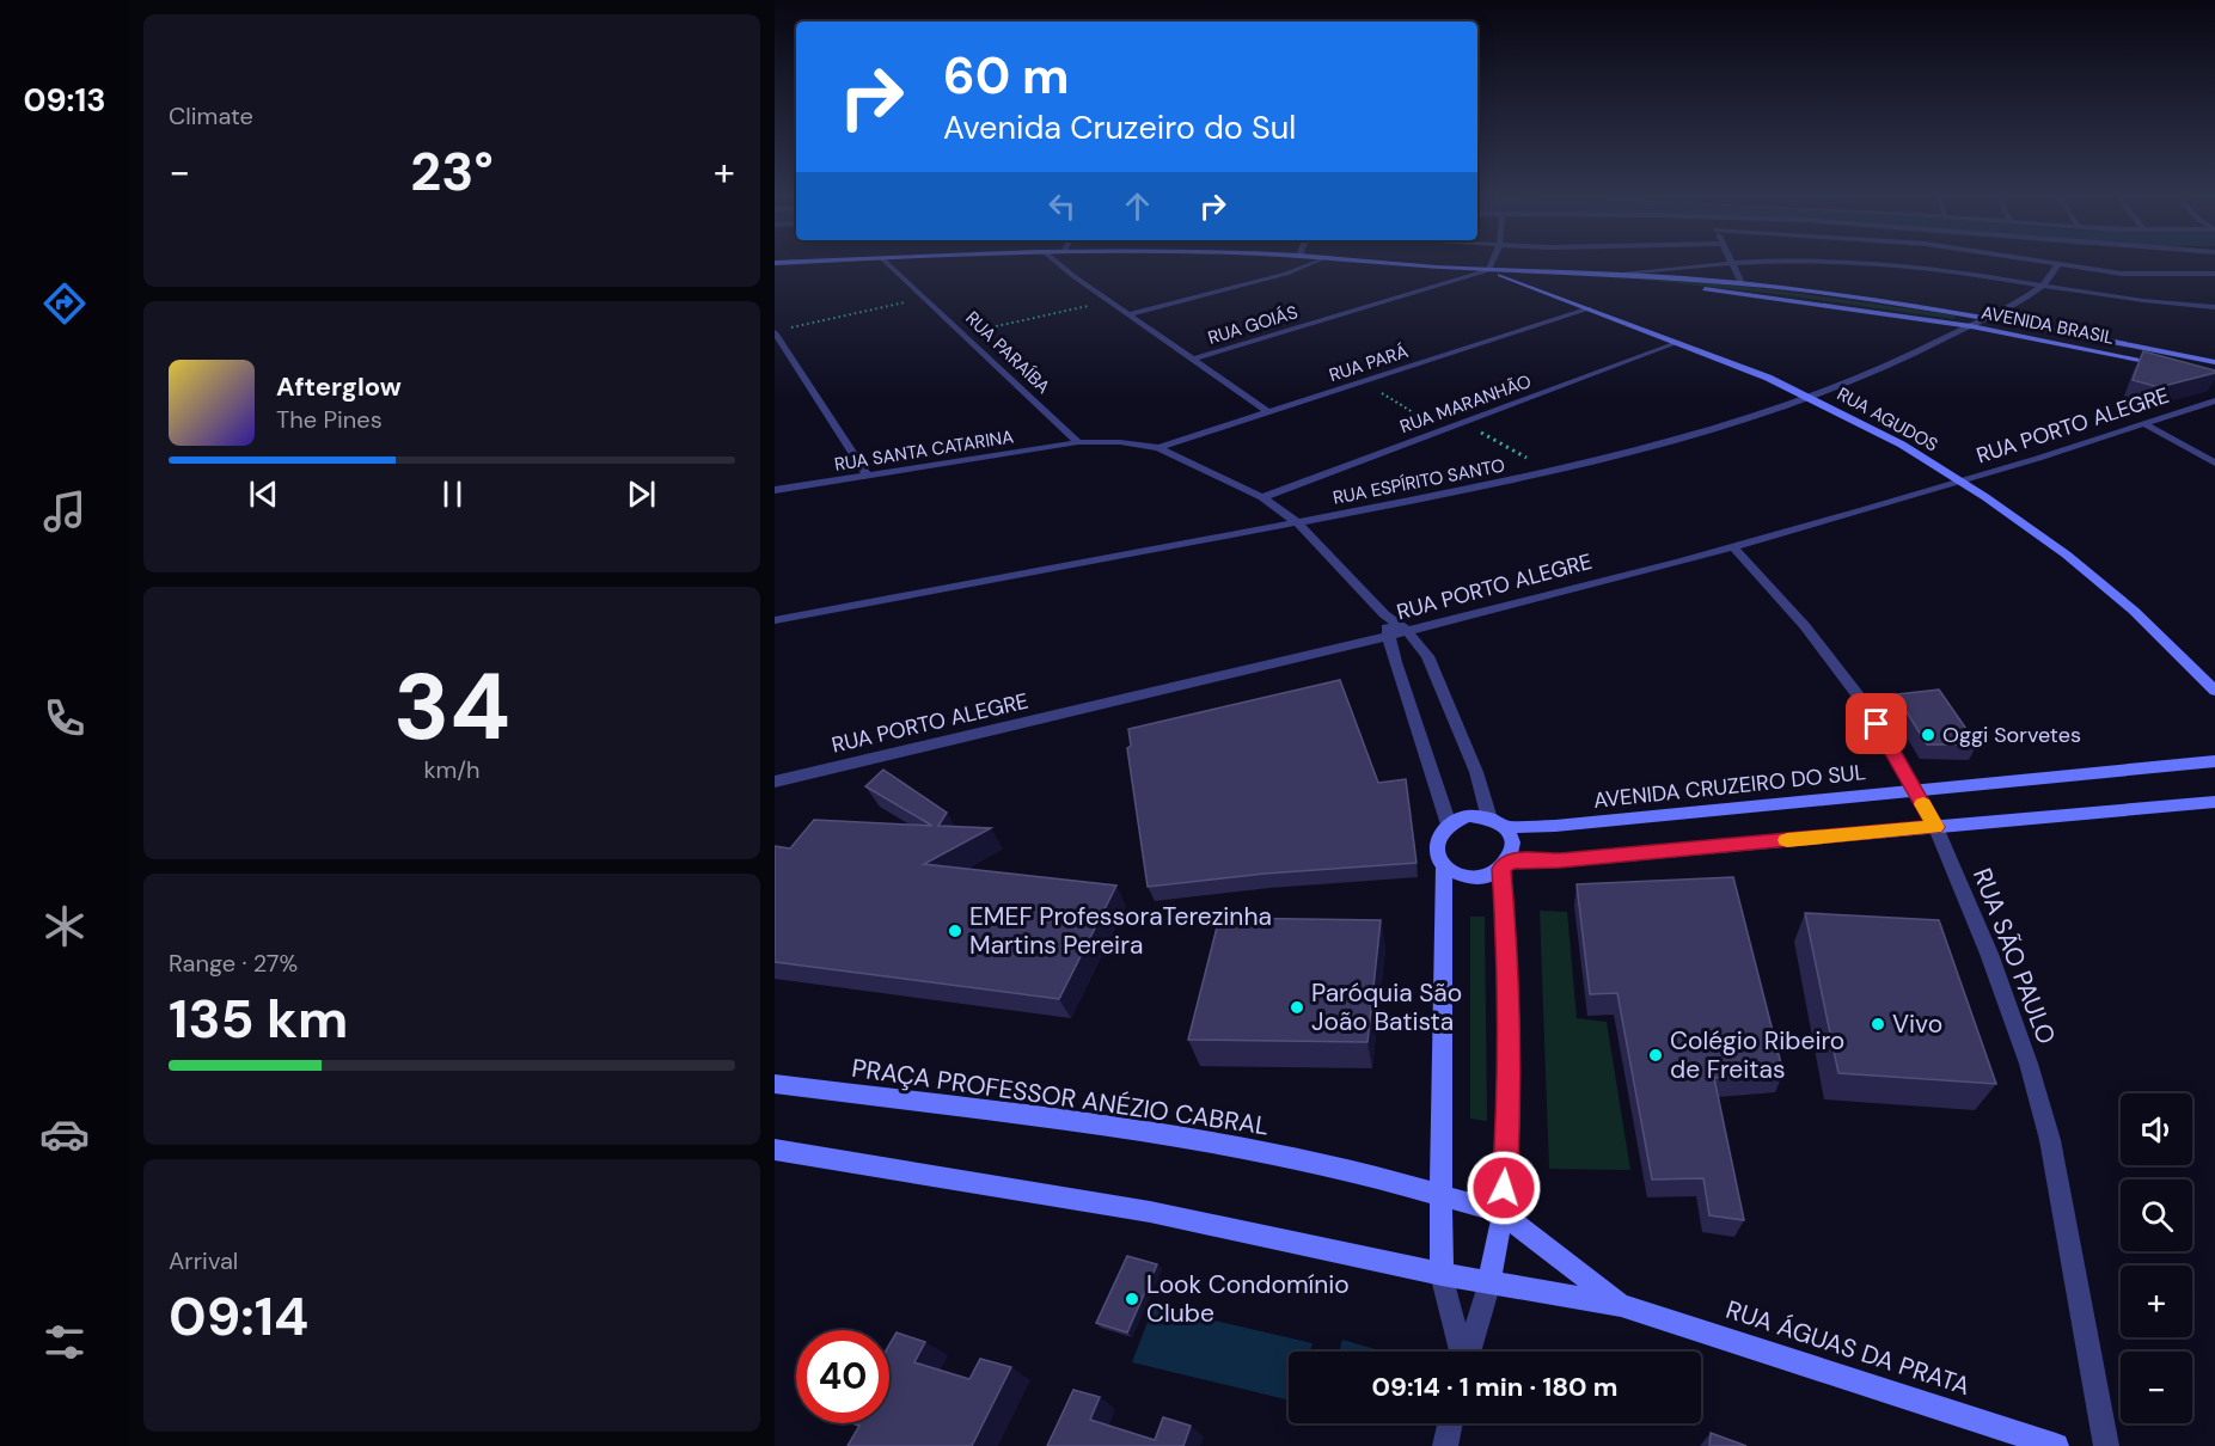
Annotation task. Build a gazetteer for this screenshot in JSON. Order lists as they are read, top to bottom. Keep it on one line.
{"streets":{"street":["RUA GOIÁS","AVENIDA BRASIL","RUA PARAÍBA","RUA PARÁ","RUA MARANHÃO","RUA AGUDOS","RUA PORTO ALEGRE","RUA SANTA CATARINA","RUA ESPÍRITO SANTO","AVENIDA CRUZEIRO DO SUL","RUA SÃO PAULO","PRAÇA PROFESSOR ANÉZIO CABRAL","RUA ÁGUAS DA PRATA"]},"crossings":[["RUA GOIÁS","AVENIDA BRASIL"],["RUA GOIÁS","RUA AGUDOS"],["AVENIDA BRASIL","RUA AGUDOS"],["AVENIDA BRASIL","RUA ESPÍRITO SANTO"],["RUA PARAÍBA","RUA SANTA CATARINA"],["RUA PARÁ","RUA AGUDOS"],["RUA PARÁ","RUA SANTA CATARINA"],["RUA MARANHÃO","RUA AGUDOS"],["RUA AGUDOS","RUA PORTO ALEGRE"],["RUA AGUDOS","RUA ESPÍRITO SANTO"],["RUA PORTO ALEGRE","RUA SÃO PAULO"],["AVENIDA CRUZEIRO DO SUL","RUA SÃO PAULO"],["PRAÇA PROFESSOR ANÉZIO CABRAL","RUA ÁGUAS DA PRATA"]],"places":["Oggi Sorvetes","EMEF ProfessoraTerezinha Martins Pereira","Paróquia São João Batista","Vivo","Colégio Ribeiro de Freitas","Look Condomínio Clube"],"page":{"tabs":"09:13","tile":["Climate",["34","km/h"],["Range · 27%","135 km"],["Arrival","09:14"]],"turn":["60 m","Avenida Cruzeiro do Sul"],"heat":["−","23°","+"],"song":["Afterglow","The Pines"],"map_buttons":["+","−"],"limit":"40","trip":"09:14 · 1 min · 180 m"}}
